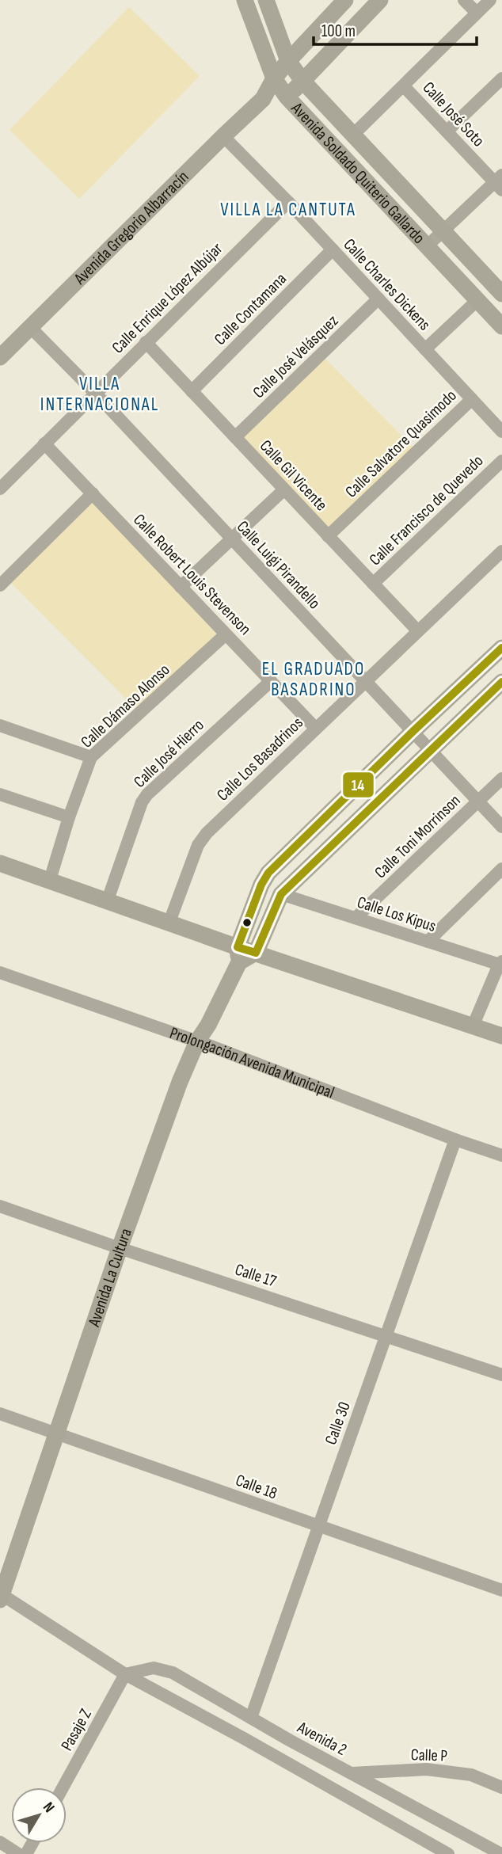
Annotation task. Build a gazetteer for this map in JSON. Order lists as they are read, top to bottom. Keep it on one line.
{"streets":{"street":["Calle José Soto","Avenida Soldado Quiterio Gallardo","Avenida Gregorio Albarracín","Calle Charles Dickens","Calle Enrique López Albújar","Calle Contamana","Calle José Velásquez","Calle Salvatore Quasimodo","Calle Gil Vicente","Calle Francisco de Quevedo","Calle Luigi Pirandello","Calle Robert Louis Stevenson","Calle Dámaso Alonso","Calle José Hierro","Calle Los Basadrinos","Calle Toni Morrinson","Calle Los Kipus","Prolongación Avenida Municipal","Calle 17","Avenida La Cultura","Calle 30","Calle 18","Pasaje Z","Avenida 2","Calle P"]},"crossings":[["Avenida Soldado Quiterio Gallardo","Avenida Gregorio Albarracín"],["Avenida Gregorio Albarracín","Calle Charles Dickens"],["Avenida Gregorio Albarracín","Calle Luigi Pirandello"],["Calle Charles Dickens","Calle Enrique López Albújar"],["Calle Charles Dickens","Calle Contamana"],["Calle Charles Dickens","Calle José Velásquez"],["Calle Charles Dickens","Calle Salvatore Quasimodo"],["Calle Enrique López Albújar","Calle Gil Vicente"],["Calle Enrique López Albújar","Calle Luigi Pirandello"],["Calle Enrique López Albújar","Calle Robert Louis Stevenson"],["Calle Contamana","Calle Gil Vicente"],["Calle José Velásquez","Calle Gil Vicente"],["Calle Salvatore Quasimodo","Calle Gil Vicente"],["Calle Gil Vicente","Calle Francisco de Quevedo"],["Calle Gil Vicente","Calle Los Basadrinos"],["Calle Luigi Pirandello","Calle Los Basadrinos"],["Calle Luigi Pirandello","Calle Toni Morrinson"],["Calle Luigi Pirandello","Avenida La Cultura"],["Calle Robert Louis Stevenson","Calle Dámaso Alonso"],["Calle Robert Louis Stevenson","Calle José Hierro"],["Calle Robert Louis Stevenson","Calle Los Basadrinos"],["Calle Toni Morrinson","Calle Los Kipus"],["Prolongación Avenida Municipal","Avenida La Cultura"],["Prolongación Avenida Municipal","Calle 30"],["Calle 17","Avenida La Cultura"],["Calle 17","Calle 30"],["Avenida La Cultura","Calle 18"],["Calle 30","Calle 18"],["Calle 30","Avenida 2"],["Pasaje Z","Avenida 2"],["Avenida 2","Calle P"]],"districts":["VILLA LA CANTUTA","VILLA INTERNACIONAL","EL GRADUADO BASADRINO"],"lines":["transit line 14"],"scale_bar":"100 m","north":"top right"}
